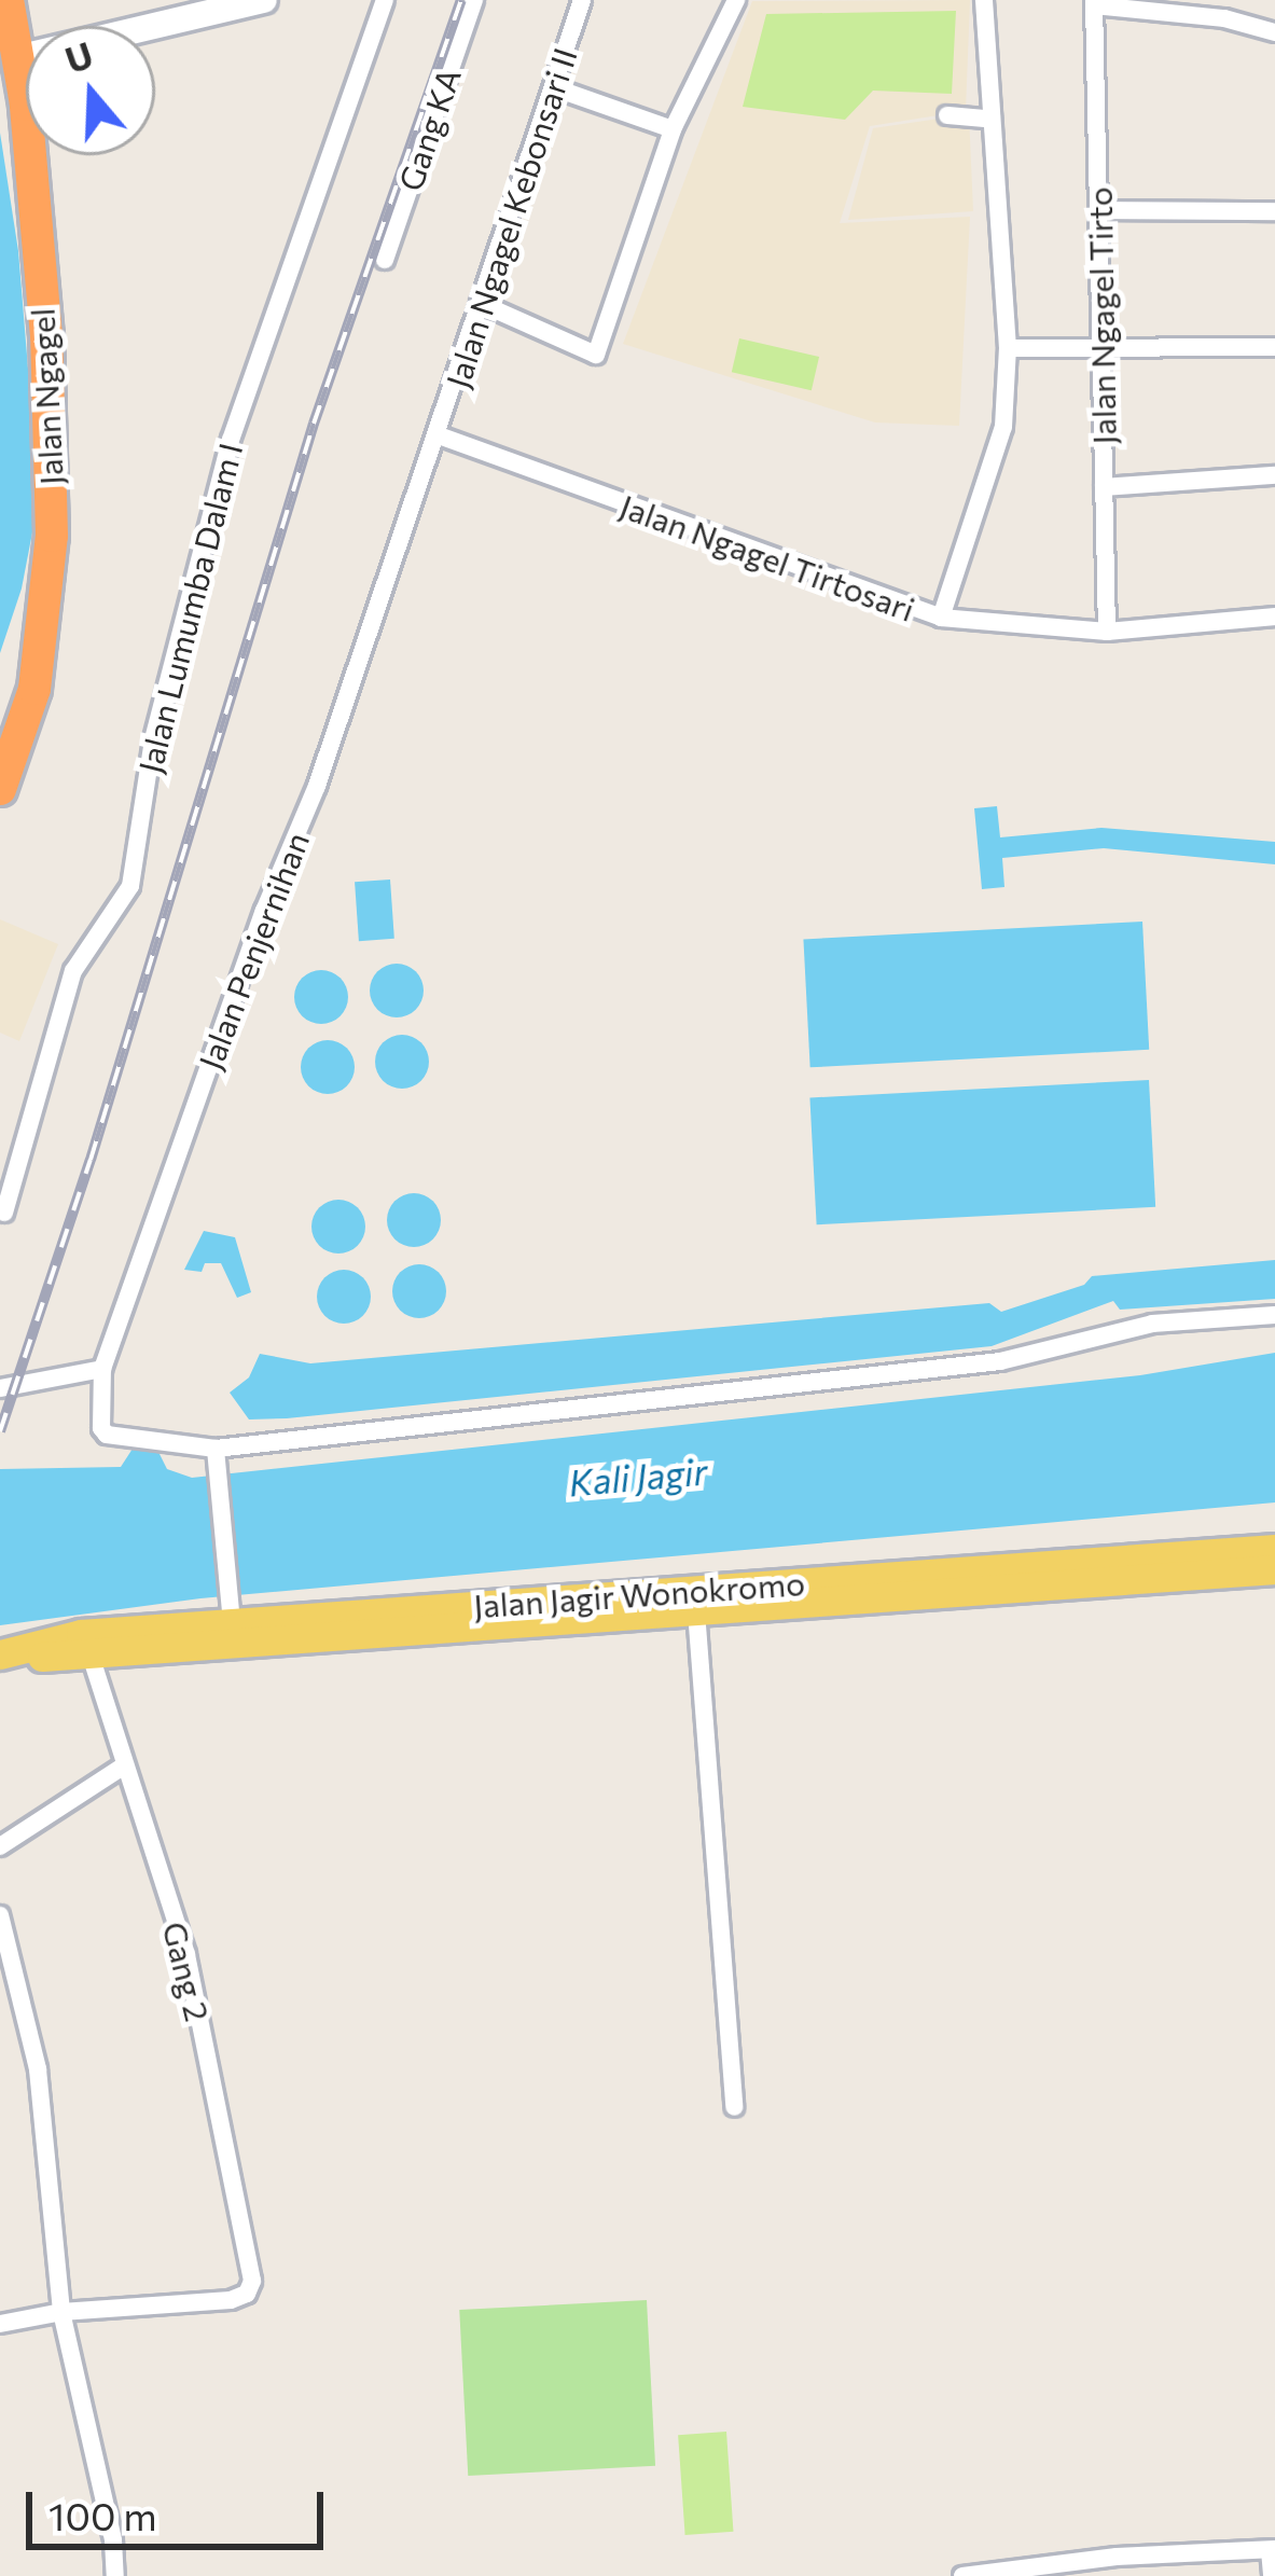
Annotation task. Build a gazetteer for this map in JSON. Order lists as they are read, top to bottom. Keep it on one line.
{"streets":{"highway":["Jalan Ngagel"],"main road":["Jalan Jagir Wonokromo"],"street":["Gang KA","Jalan Ngagel Kebonsari II","Jalan Ngagel Tirto","Jalan Ngagel Tirtosari","Jalan Lumumba Dalam I","Jalan Penjernihan","Gang 2"]},"crossings":[["Jalan Ngagel Kebonsari II","Jalan Ngagel Tirtosari"],["Jalan Ngagel Kebonsari II","Jalan Penjernihan"],["Jalan Ngagel Tirto","Jalan Ngagel Tirtosari"],["Jalan Ngagel Tirtosari","Jalan Penjernihan"],["Jalan Jagir Wonokromo","Gang 2"]],"water":["Kali Jagir"],"scale_bar":"100 m","north":"top"}
